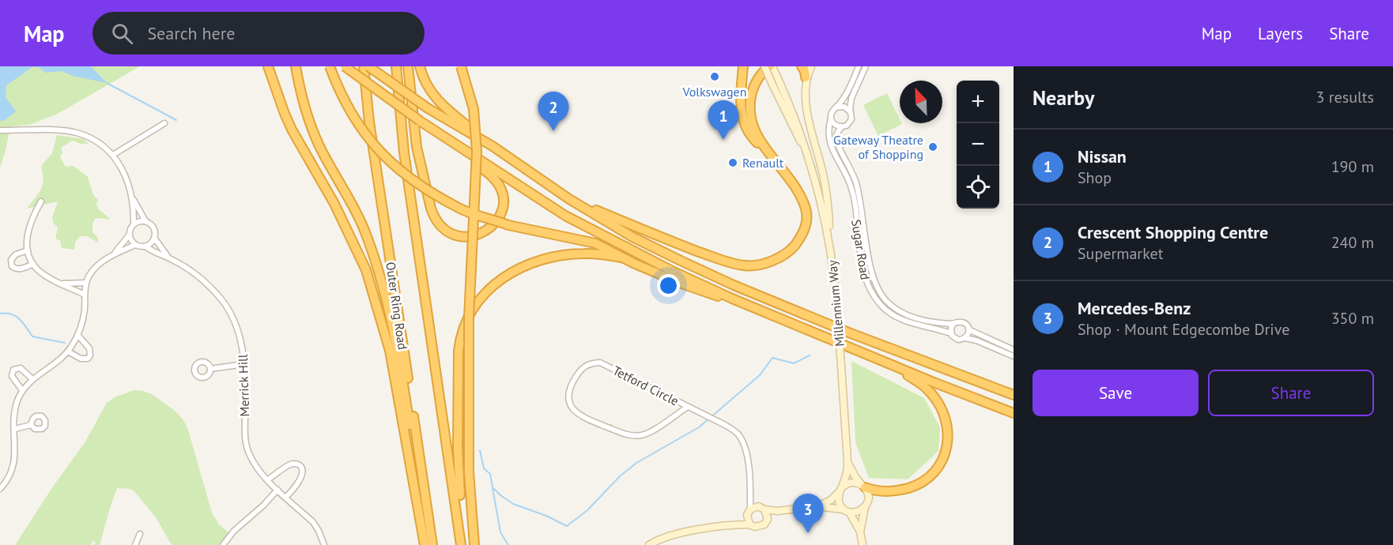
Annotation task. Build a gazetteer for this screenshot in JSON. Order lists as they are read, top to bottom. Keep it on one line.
{"streets":{"highway":["Outer Ring Road"],"street":["Sugar Road","Millennium Way","Merrick Hill","Tetford Circle"]},"places":["Volkswagen","Gateway Theatre of Shopping","Renault"],"north":"top left","page":{"header":"Map","search":"Search here","nav":["Map","Layers","Share"],"heading":["Nearby","3 results"],"map_buttons":["+","−"],"pins":["2","1","3"],"list":[{"mark":"1","name":"Nissan","note":"Shop","value":"190 m"},{"mark":"2","name":"Crescent Shopping Centre","note":"Supermarket","value":"240 m"},{"mark":"3","name":"Mercedes-Benz","note":"Shop · Mount Edgecombe Drive","value":"350 m"}],"buttons":["Save","Share"]}}
